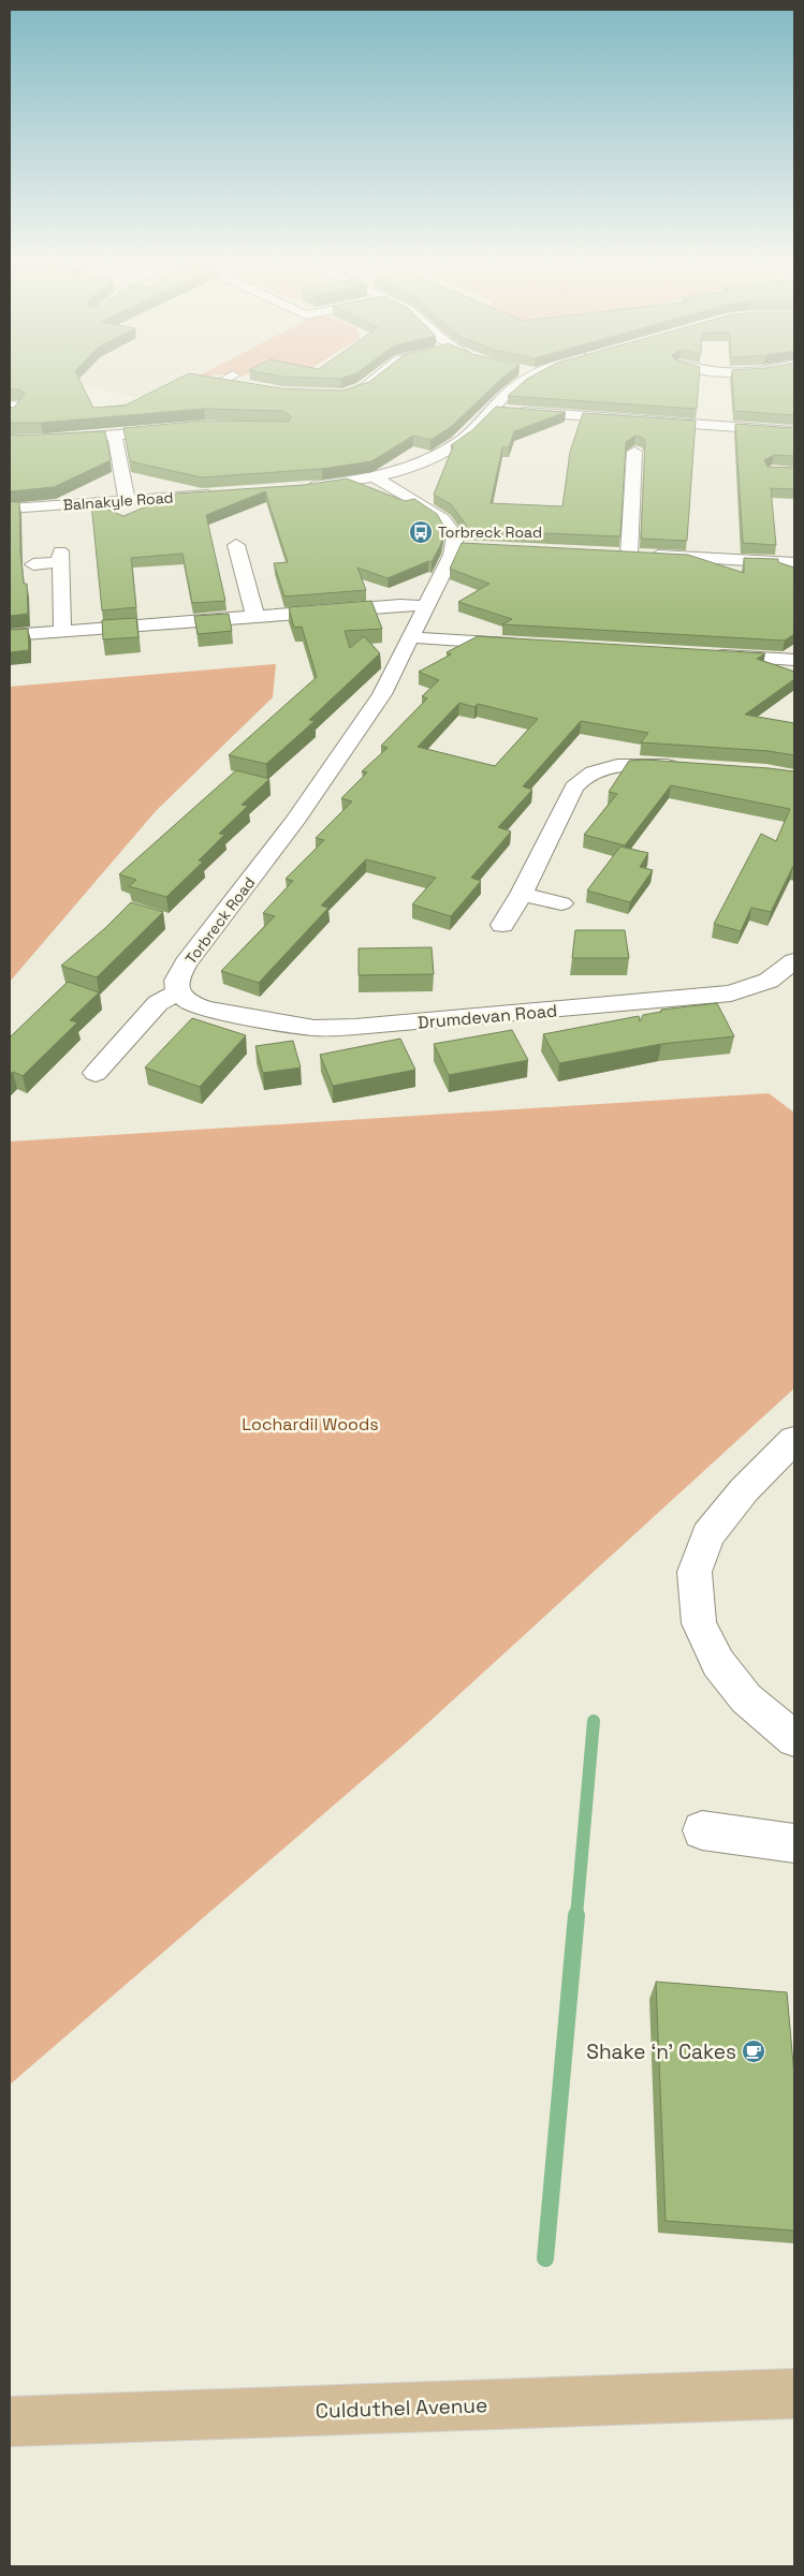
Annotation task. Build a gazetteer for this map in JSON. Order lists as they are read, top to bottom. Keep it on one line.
{"streets":{"main road":["Culduthel Avenue"],"street":["Balnakyle Road","Torbreck Road","Drumdevan Road"]},"crossings":[["Torbreck Road","Drumdevan Road"]],"parks":["Lochardil Woods"],"places":{"bus stop":["Torbreck Road"],"cafe":["Shake ‘n’ Cakes"]}}
